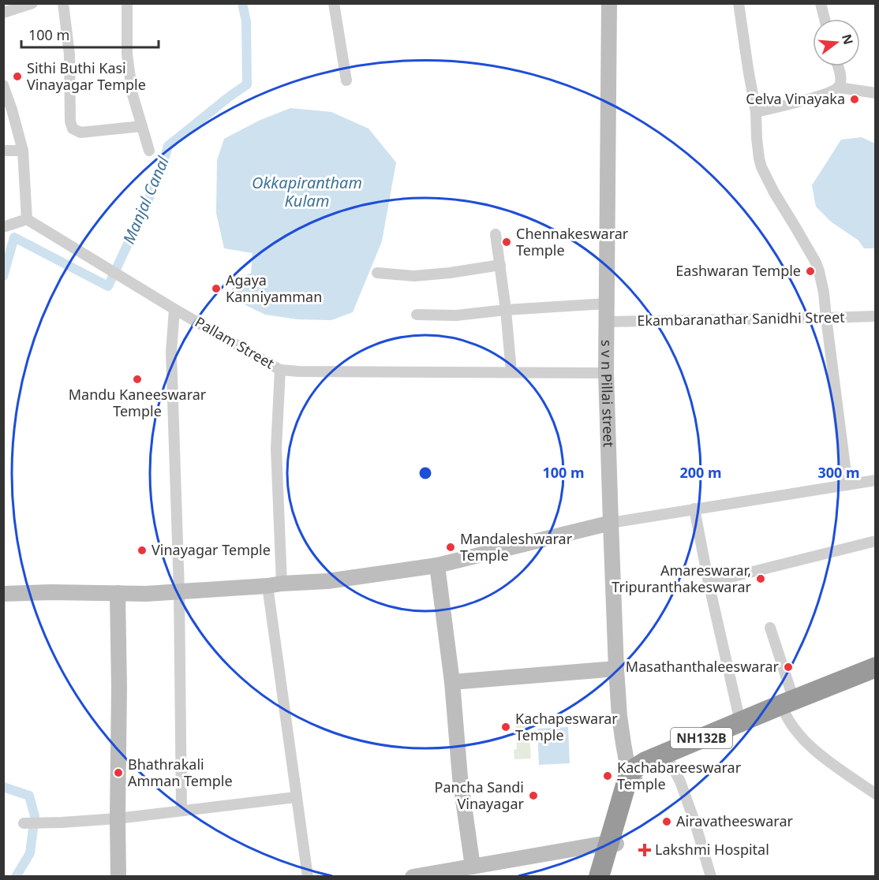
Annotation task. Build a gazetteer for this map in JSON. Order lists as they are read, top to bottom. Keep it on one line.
{"streets":{"highway":["NH132B"],"street":["Ekambaranathar Sanidhi Street","Pallam Street","s v n Pillai street"]},"crossings":[["Ekambaranathar Sanidhi Street","s v n Pillai street"],["Pallam Street","s v n Pillai street"],["s v n Pillai street","NH132B"]],"water":["Okkapirantham Kulam","Manjal Canal"],"places":{"other":["Sithi Buthi Kasi Vinayagar Temple","Celva Vinayaka","Chennakeswarar Temple","Eashwaran Temple","Agaya Kanniyamman","Mandu Kaneeswarar Temple","Mandaleshwarar Temple","Vinayagar Temple","Amareswarar, Tripuranthakeswarar","Masathanthaleeswarar","Kachapeswarar Temple","Bhathrakali Amman Temple","Kachabareeswarar Temple","Pancha Sandi Vinayagar","Airavatheeswarar"],"health":["Lakshmi Hospital"]},"scale_bar":"100 m","north":"right","rings":["100 m","200 m","300 m"]}
